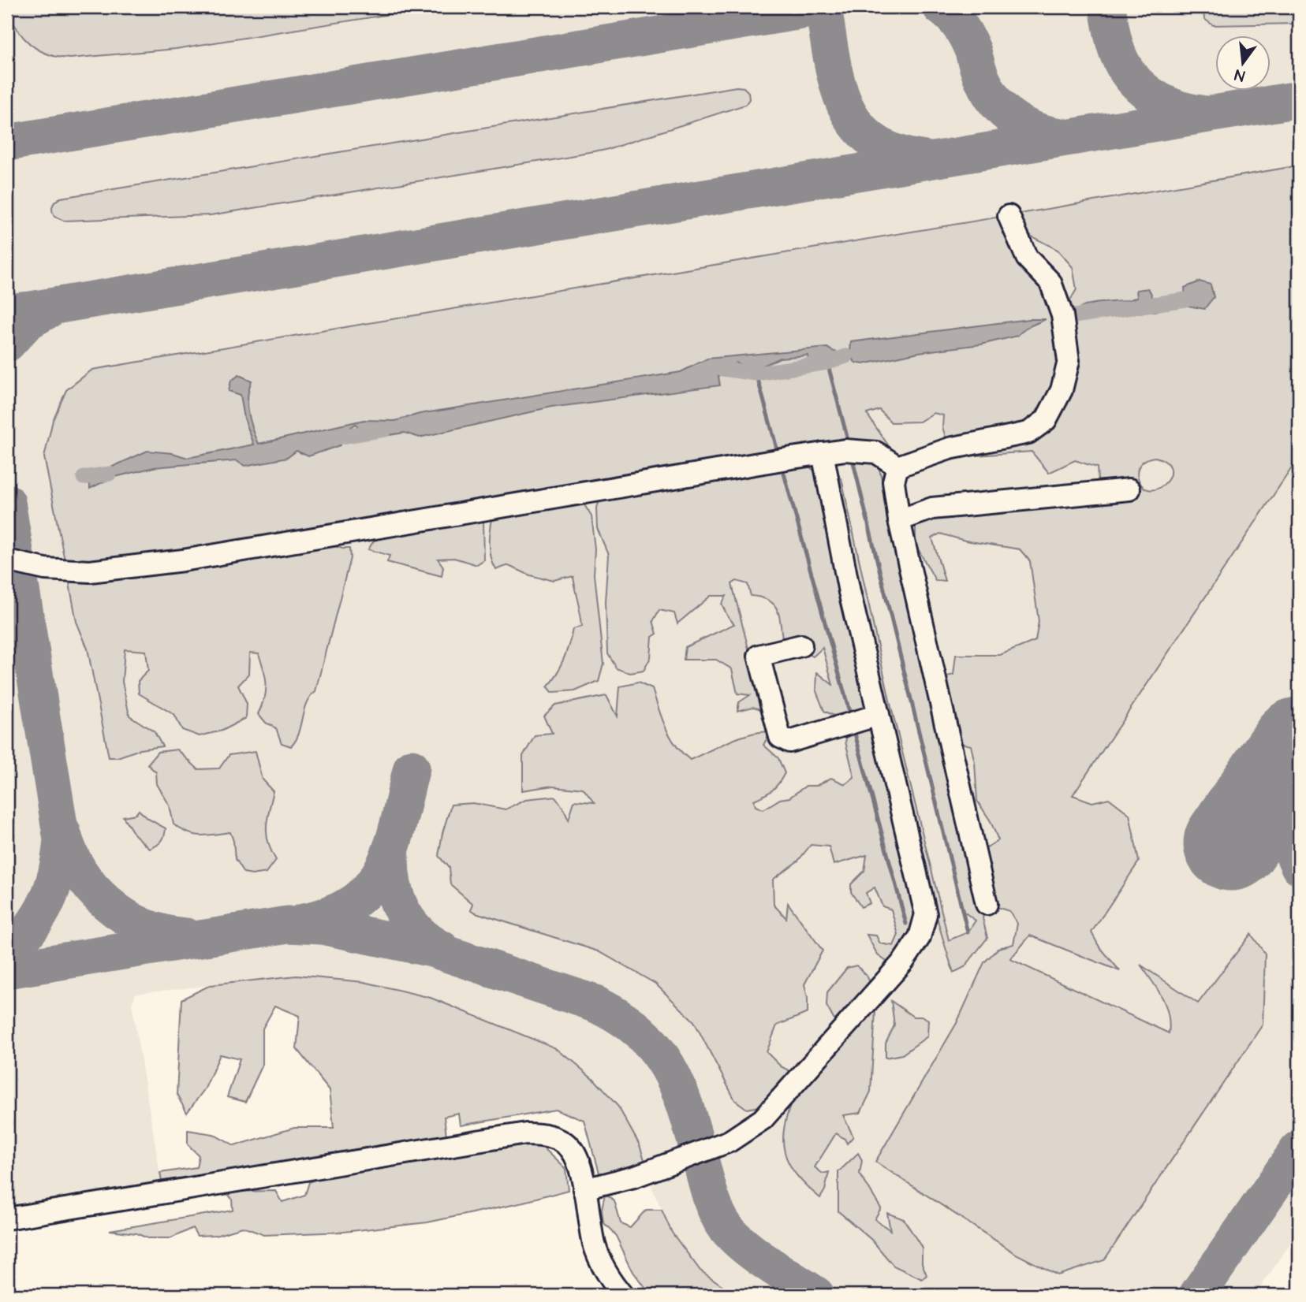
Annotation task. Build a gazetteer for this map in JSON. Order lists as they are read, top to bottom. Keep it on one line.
{"north":"bottom"}
